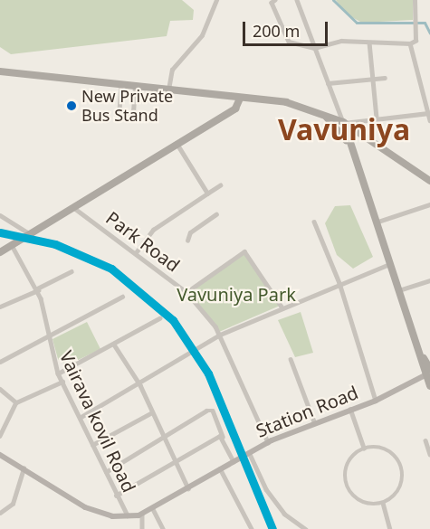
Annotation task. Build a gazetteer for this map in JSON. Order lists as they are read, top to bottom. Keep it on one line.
{"streets":{"main road":["Station Road"],"street":["Park Road","Vairava kovil Road"]},"crossings":[["Park Road","Station Road"],["Station Road","Vairava kovil Road"]],"districts":["Vavuniya"],"parks":["Vavuniya Park"],"places":["New Private Bus Stand"],"scale_bar":"200 m"}
